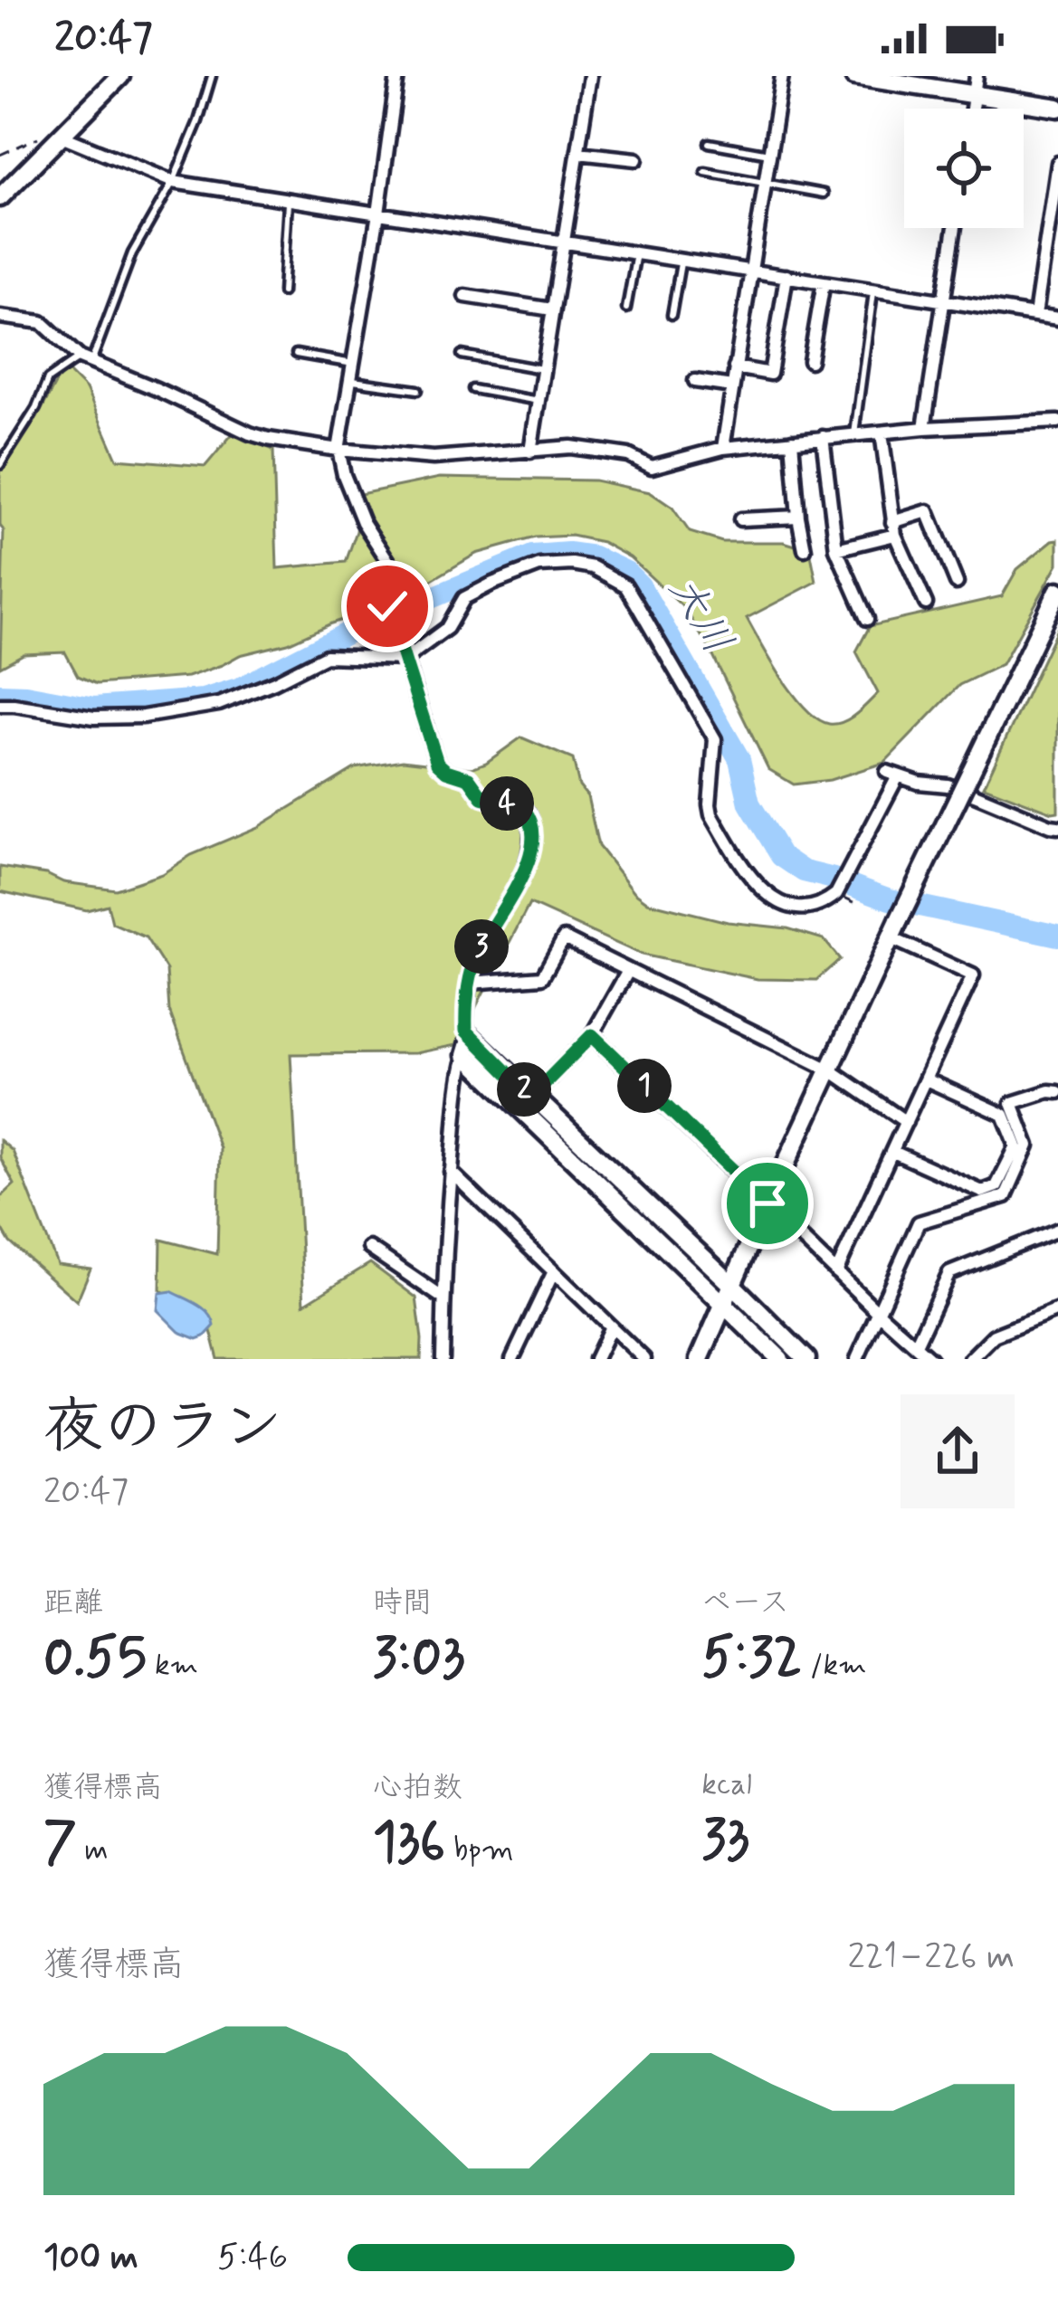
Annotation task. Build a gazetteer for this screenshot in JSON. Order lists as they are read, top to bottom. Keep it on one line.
{"water":["大川"],"page":{"status":"20:47","pins":["4","3","1","2"],"heading":["夜のラン","20:47"],"stats":[["距離","0.55 km"],["時間","3:03"],["ペース","5:32 /km"],["獲得標高","7 m"],["心拍数","136 bpm"],["kcal","33"]],"chart":["獲得標高","221–226 m"],"list":[{"name":"100 m","note":"5:46"}]}}
